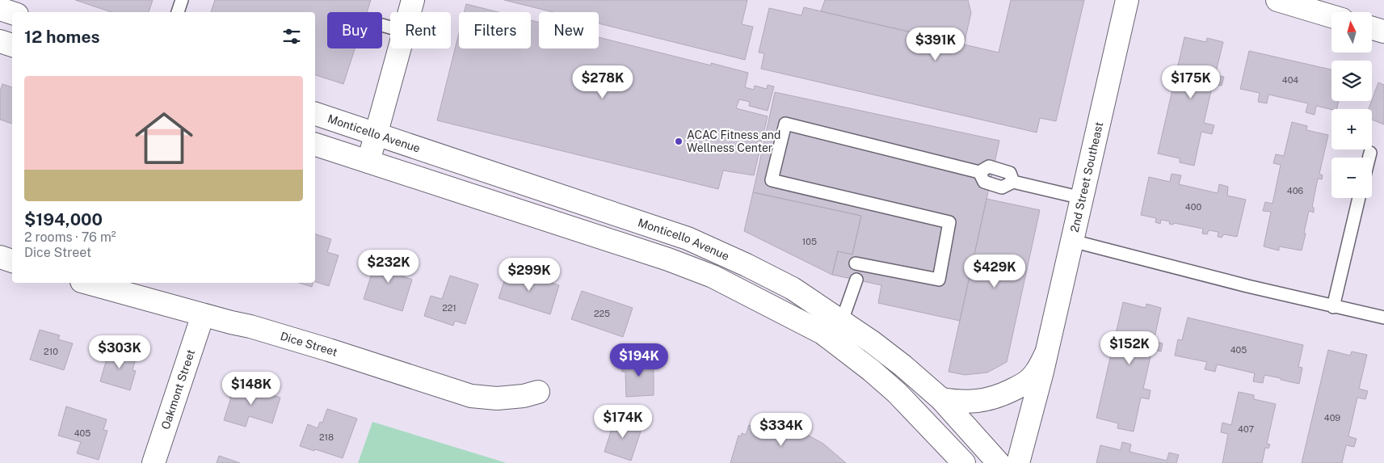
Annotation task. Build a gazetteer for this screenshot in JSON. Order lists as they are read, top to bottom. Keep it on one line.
{"streets":{"main road":["Monticello Avenue","2nd Street Southeast","Dice Street","Oakmont Street"]},"crossings":[["Monticello Avenue","2nd Street Southeast"],["Dice Street","Oakmont Street"]],"places":["ACAC Fitness and Wellness Center"],"house_numbers":["404","406","400","105","221","225","405","210","409","407","405","218"],"north":"top","page":{"map_buttons":["+","−"],"chip":["Buy","Rent","Filters","New"],"heading":"12 homes","price":["$391K","$278K","$175K","$232K","$429K","$299K","$152K","$303K","$194K","$148K","$174K","$334K"],"list":[{"name":"$194,000","note":"2 rooms · 76 m² · Dice Street"}]}}
